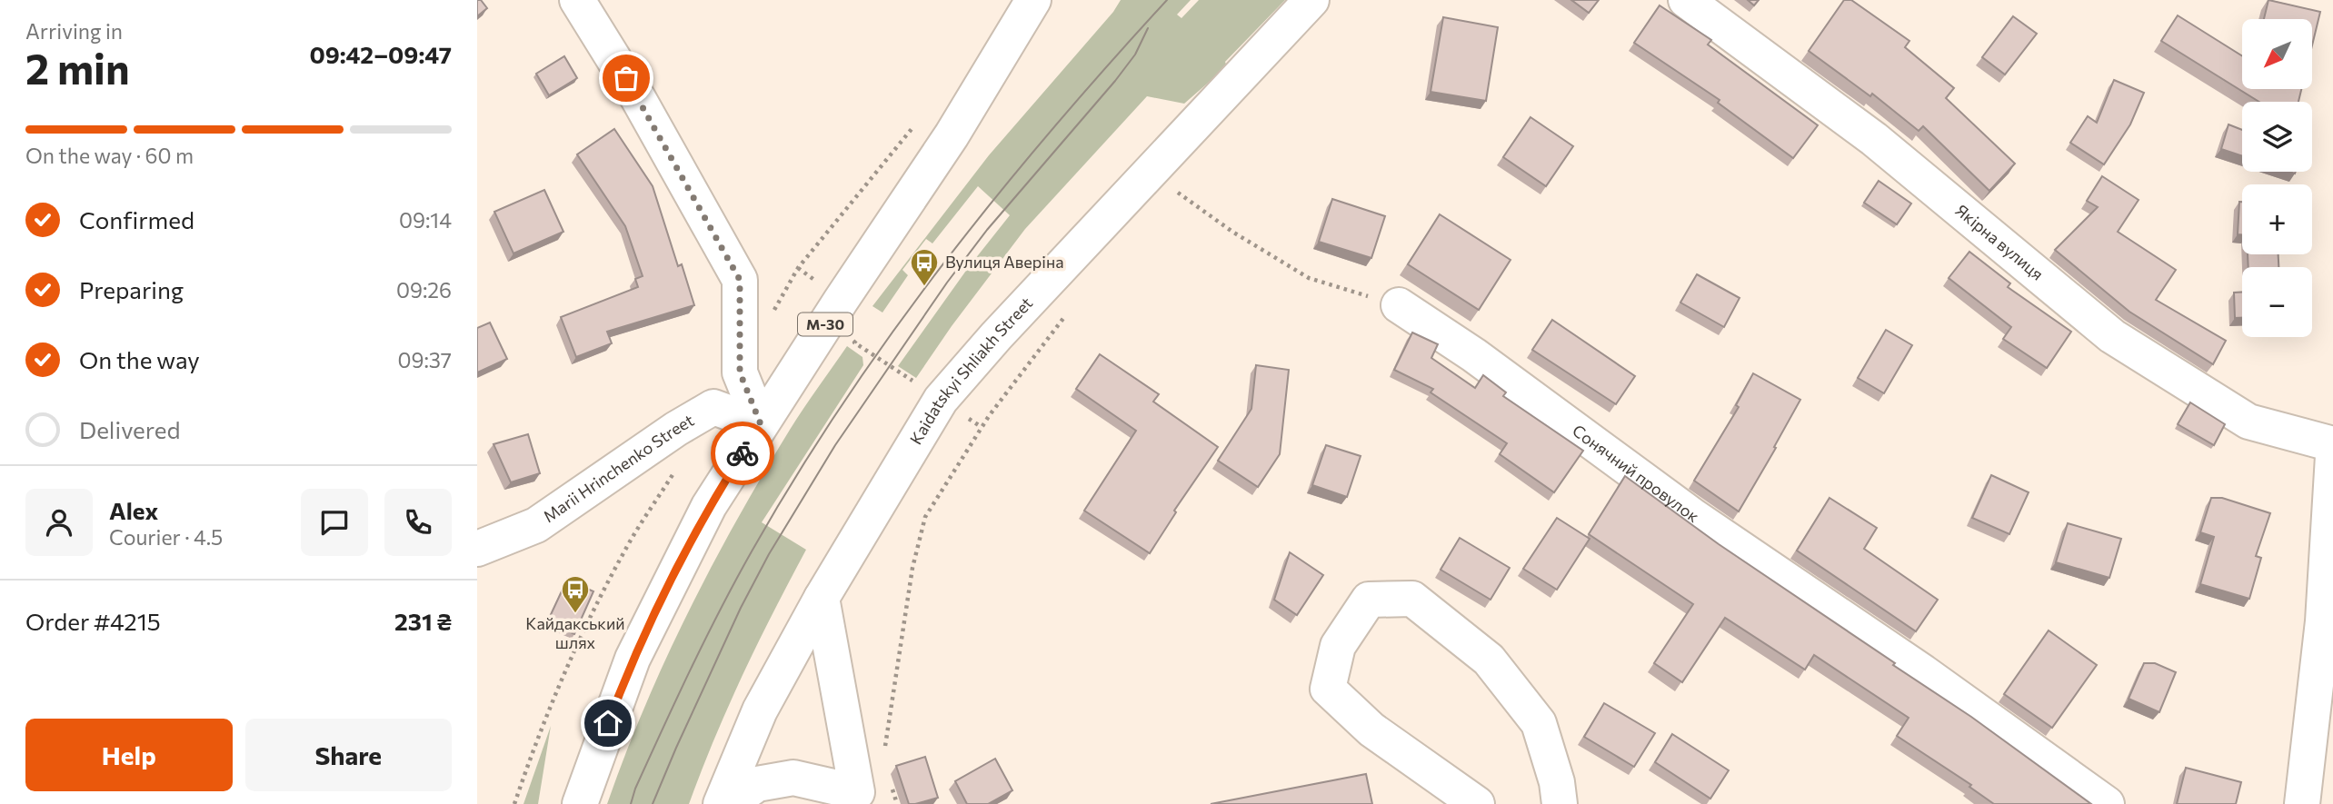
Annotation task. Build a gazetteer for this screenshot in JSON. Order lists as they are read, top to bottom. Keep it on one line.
{"streets":{"main road":["Якірна вулиця","М-30","Kaidatskyi Shliakh Street","Marii Hrinchenko Street","Сонячний провулок"]},"crossings":[["М-30","Marii Hrinchenko Street"]],"places":{"bus stop":["Вулиця Аверіна","Кайдакський шлях"]},"north":"bottom left","page":{"heading":["2 min","Arriving in","09:42–09:47"],"panel":["Alex","Courier · 4.5","Order #4215","231 ₴"],"map_buttons":["+","−"],"bar":"On the way · 60 m","list":[["Confirmed","09:14"],["Preparing","09:26"],["On the way","09:37"],"Delivered"],"buttons":["Help","Share"]}}
